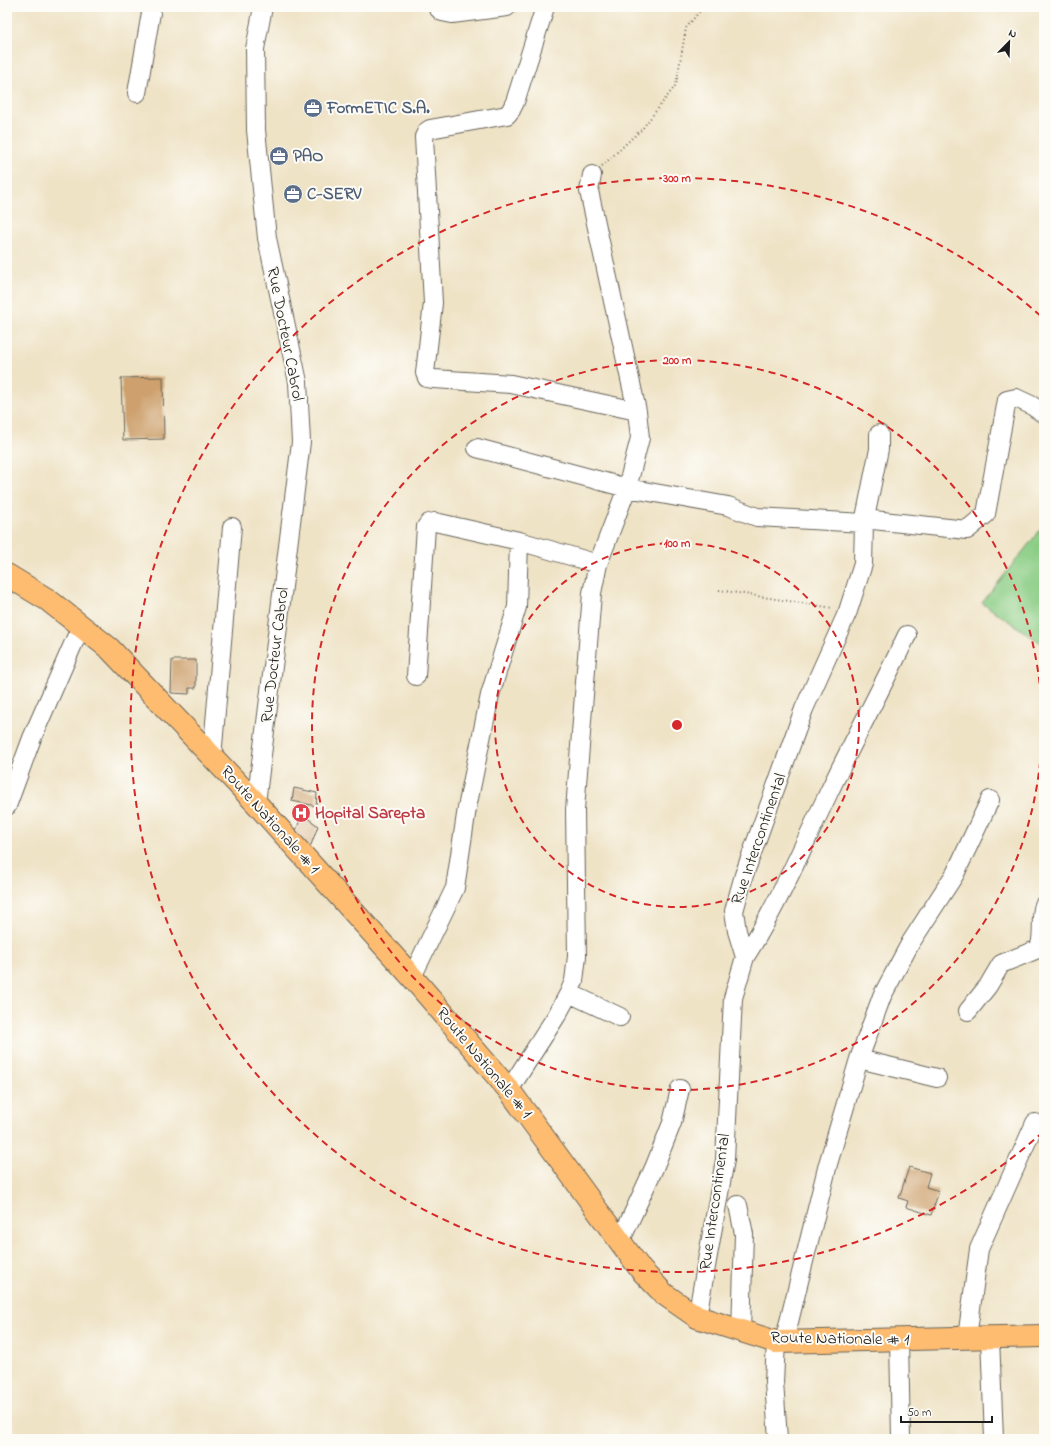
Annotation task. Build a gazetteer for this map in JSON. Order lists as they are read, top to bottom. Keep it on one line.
{"streets":{"main road":["Route Nationale # 1"],"street":["Rue Docteur Cabrol","Rue Intercontinental"]},"crossings":[["Rue Docteur Cabrol","Route Nationale # 1"],["Route Nationale # 1","Rue Intercontinental"]],"places":{"office":["FormETIC S.A.","PAO","C-SERV"],"hospital":["Hopital Sarepta"]},"scale_bar":"50 m","north":"top right","rings":["300 m","200 m","100 m"]}
